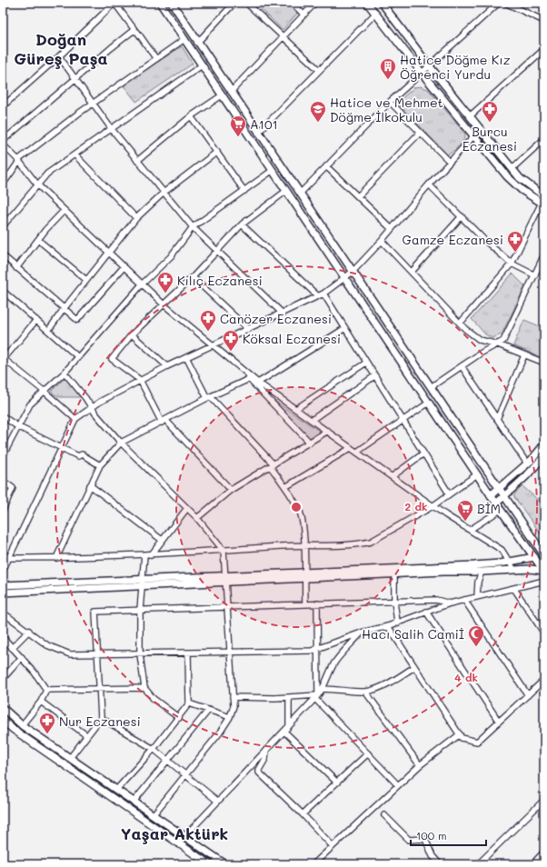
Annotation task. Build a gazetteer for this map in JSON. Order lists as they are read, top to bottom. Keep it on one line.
{"districts":["Doğan Güreş Paşa","Yaşar Aktürk"],"places":{"building":["Hatice Döğme Kız Öğrenci Yurdu"],"school or university":["Hatice ve Mehmet Döğme İlkokulu"],"pharmacy":["Burcu Eczanesi","Gamze Eczanesi","Kılıç Eczanesi","Canözer Eczanesi","Köksal Eczanesi","Nur Eczanesi"],"supermarket":["A101","BİM"],"mosque":["Hacı Salih Camiİ"]},"scale_bar":"100 m","rings":["2 dk","4 dk"]}
